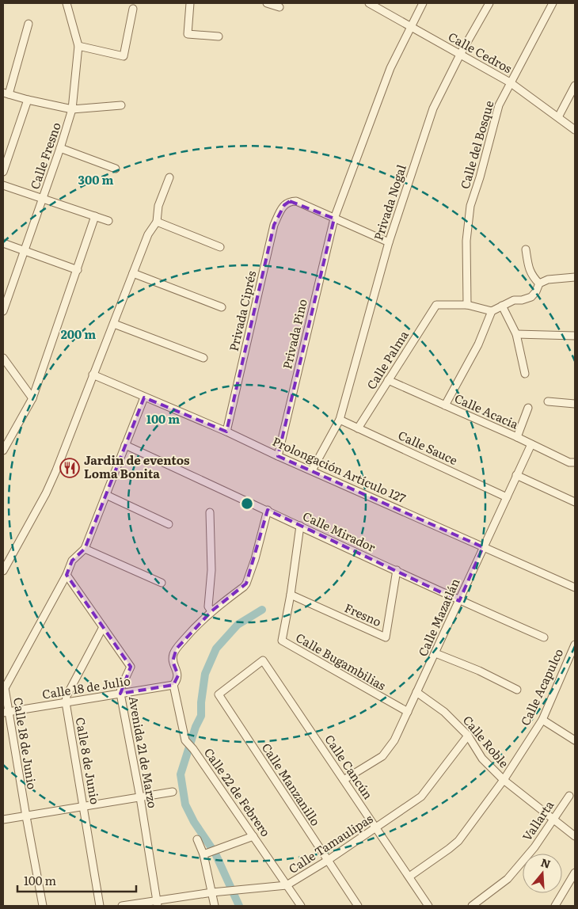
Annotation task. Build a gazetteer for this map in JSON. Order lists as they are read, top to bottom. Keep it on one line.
{"streets":{"street":["Calle Cedros","Calle del Bosque","Calle Fresno","Privada Nogal","Privada Ciprés","Privada Pino","Calle Palma","Calle Acacia","Calle Sauce","Prolongación Artículo 127","Calle Mirador","Fresno","Calle Mazatlán","Calle Bugambilias","Calle Acapulco","Calle 18 de Julio","Calle Roble","Calle 18 de Junio","Avenida 21 de Marzo","Calle 8 de Junio","Calle Cancún","Calle Manzanillo","Calle 22 de Febrero","Vallarta","Calle Tamaulipas"]},"crossings":[["Calle Cedros","Calle del Bosque"],["Calle Cedros","Privada Nogal"],["Calle Cedros","Privada Pino"],["Calle del Bosque","Calle Palma"],["Privada Nogal","Calle Sauce"],["Privada Nogal","Prolongación Artículo 127"],["Privada Ciprés","Privada Pino"],["Privada Ciprés","Prolongación Artículo 127"],["Privada Pino","Prolongación Artículo 127"],["Calle Palma","Calle Acacia"],["Calle Palma","Calle Sauce"],["Calle Acacia","Calle Mazatlán"],["Calle Sauce","Calle Mazatlán"],["Prolongación Artículo 127","Calle Mazatlán"],["Calle Mirador","Fresno"],["Calle Mirador","Calle Mazatlán"],["Calle Mirador","Calle Bugambilias"],["Fresno","Calle Bugambilias"],["Calle Mazatlán","Calle Bugambilias"],["Calle Mazatlán","Calle Roble"],["Calle Mazatlán","Calle Cancún"],["Calle Acapulco","Calle Roble"],["Calle Acapulco","Calle Cancún"],["Calle 18 de Julio","Calle 18 de Junio"],["Calle 18 de Julio","Avenida 21 de Marzo"],["Calle 18 de Julio","Calle 8 de Junio"],["Calle 18 de Julio","Calle 22 de Febrero"],["Calle Roble","Vallarta"],["Calle Roble","Calle Tamaulipas"],["Calle 18 de Junio","Avenida 21 de Marzo"],["Avenida 21 de Marzo","Calle Tamaulipas"],["Calle Cancún","Calle Manzanillo"],["Calle Cancún","Calle Tamaulipas"],["Calle Manzanillo","Calle Tamaulipas"],["Calle 22 de Febrero","Calle Tamaulipas"]],"places":{"restaurant":["Jardin de eventos Loma Bonita"]},"scale_bar":"100 m","north":"top","rings":["300 m","200 m","100 m"]}
